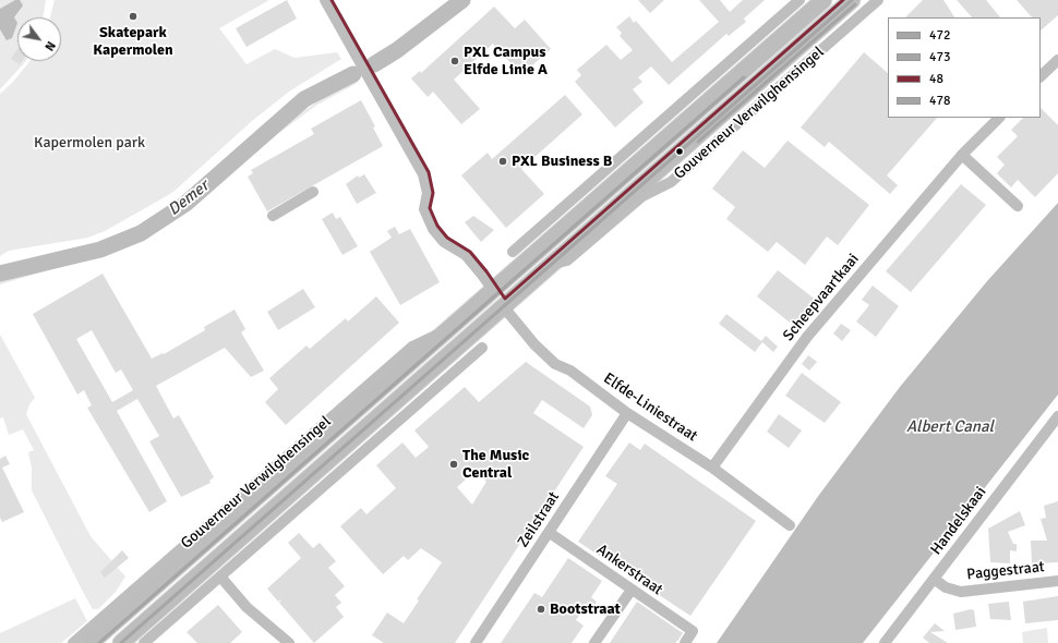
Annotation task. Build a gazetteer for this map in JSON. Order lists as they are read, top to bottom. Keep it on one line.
{"streets":{"highway":["Gouverneur Verwilghensingel"],"street":["Scheepvaartkaai","Elfde-Liniestraat","Zeilstraat","Handelskaai","Ankerstraat","Paggestraat"]},"crossings":[["Gouverneur Verwilghensingel","Elfde-Liniestraat"],["Scheepvaartkaai","Elfde-Liniestraat"],["Elfde-Liniestraat","Zeilstraat"],["Zeilstraat","Ankerstraat"],["Handelskaai","Paggestraat"]],"water":["Demer","Albert Canal"],"parks":["Kapermolen park"],"places":["Skatepark Kapermolen","PXL Campus Elfde Linie A","PXL Business B","The Music Central","Bootstraat"],"lines":["transit line 472","transit line 48","transit line 478","transit line 473"],"legend":["472","473","48","478"],"north":"bottom right"}
